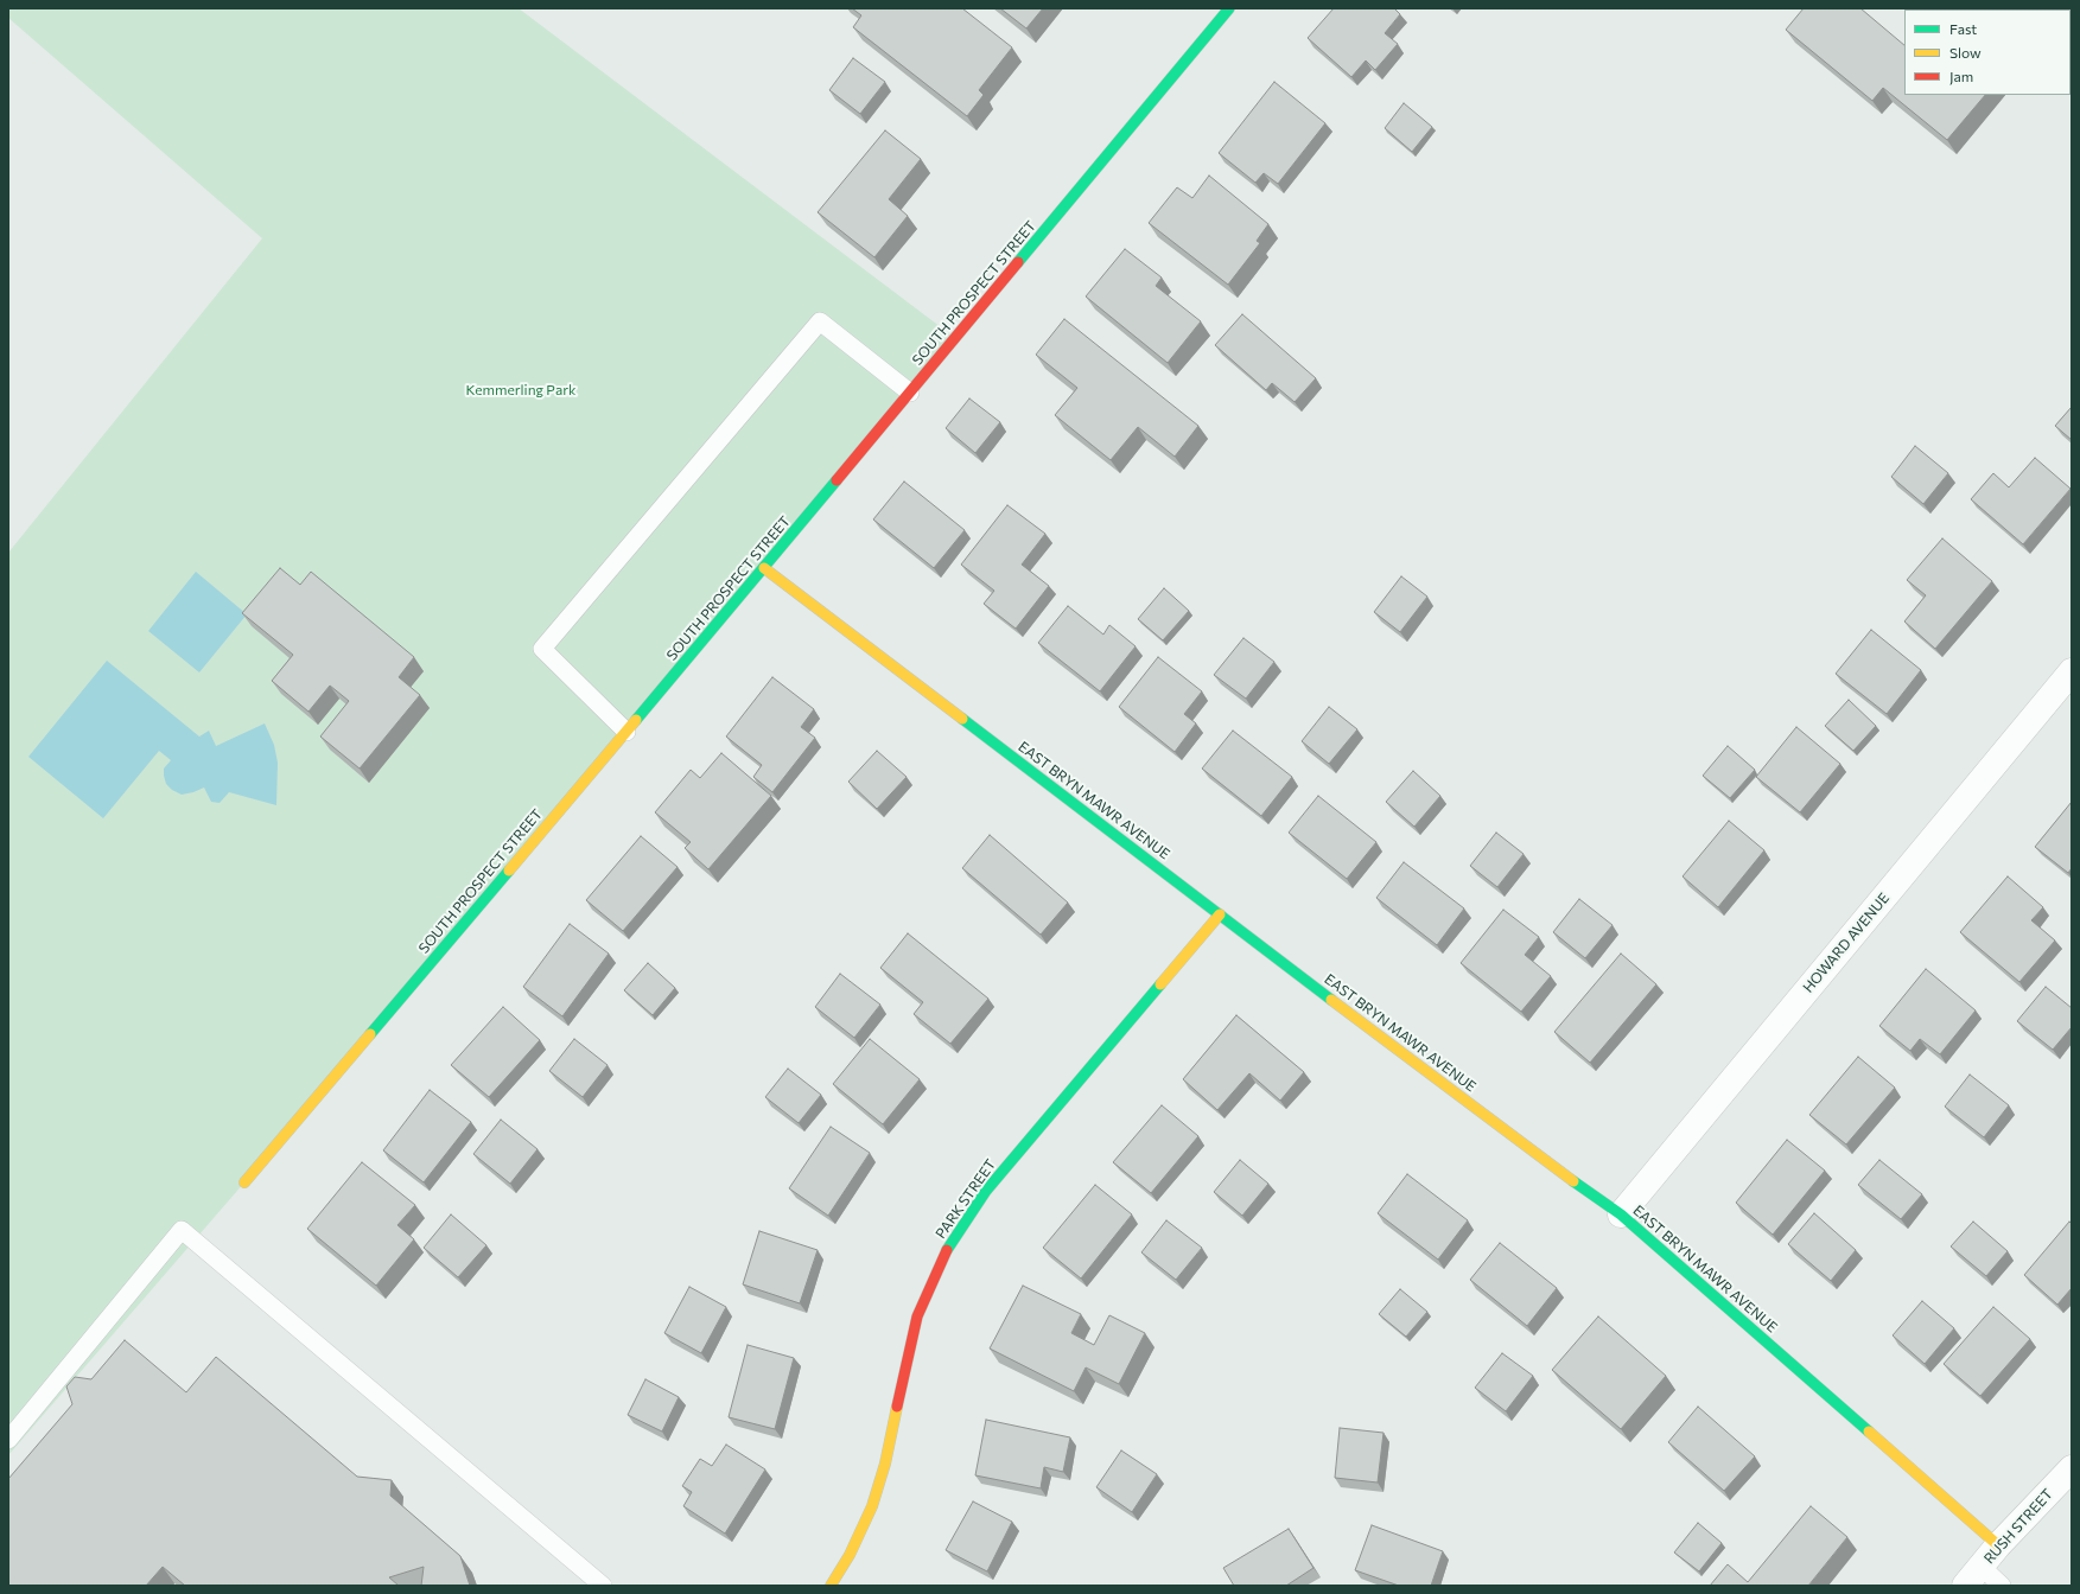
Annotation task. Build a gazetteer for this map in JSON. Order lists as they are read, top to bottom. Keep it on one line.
{"streets":{"street":["SOUTH PROSPECT STREET","EAST BRYN MAWR AVENUE","HOWARD AVENUE","PARK STREET","RUSH STREET"]},"crossings":[["SOUTH PROSPECT STREET","EAST BRYN MAWR AVENUE"],["EAST BRYN MAWR AVENUE","HOWARD AVENUE"],["EAST BRYN MAWR AVENUE","PARK STREET"],["EAST BRYN MAWR AVENUE","RUSH STREET"]],"parks":["Kemmerling Park"],"legend":["Fast","Slow","Jam"]}
